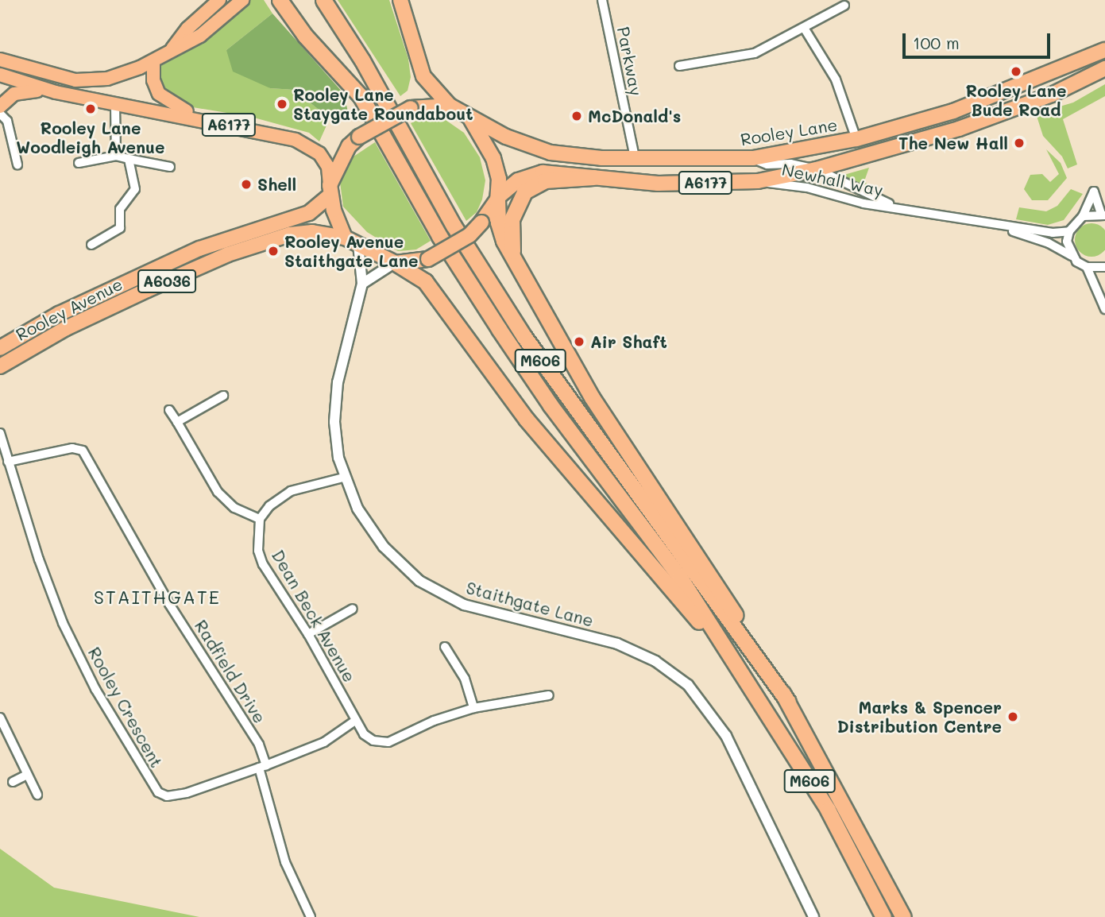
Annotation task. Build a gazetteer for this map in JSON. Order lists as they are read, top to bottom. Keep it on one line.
{"streets":{"highway":["A6177","Rooley Lane","A6036","Rooley Avenue","M606"],"street":["Parkway","Newhall Way","Staithgate Lane","Dean Beck Avenue","Radfield Drive","Rooley Crescent"]},"crossings":[["Parkway","Rooley Lane"],["A6177","Rooley Lane"],["A6177","Newhall Way"],["A6177","Rooley Avenue"],["A6177","M606"],["A6177","Staithgate Lane"],["Rooley Lane","Newhall Way"],["Rooley Lane","Rooley Avenue"],["Rooley Lane","M606"],["Rooley Lane","Staithgate Lane"],["Rooley Avenue","M606"],["Rooley Avenue","Staithgate Lane"],["M606","Staithgate Lane"],["Dean Beck Avenue","Rooley Crescent"],["Radfield Drive","Rooley Crescent"]],"districts":["STAITHGATE"],"places":["Rooley Lane Bude Road","Rooley Lane Staygate Roundabout","Rooley Lane Woodleigh Avenue","McDonald's","The New Hall","Shell","Rooley Avenue Staithgate Lane","Air Shaft","Marks & Spencer Distribution Centre"],"scale_bar":"100 m"}
